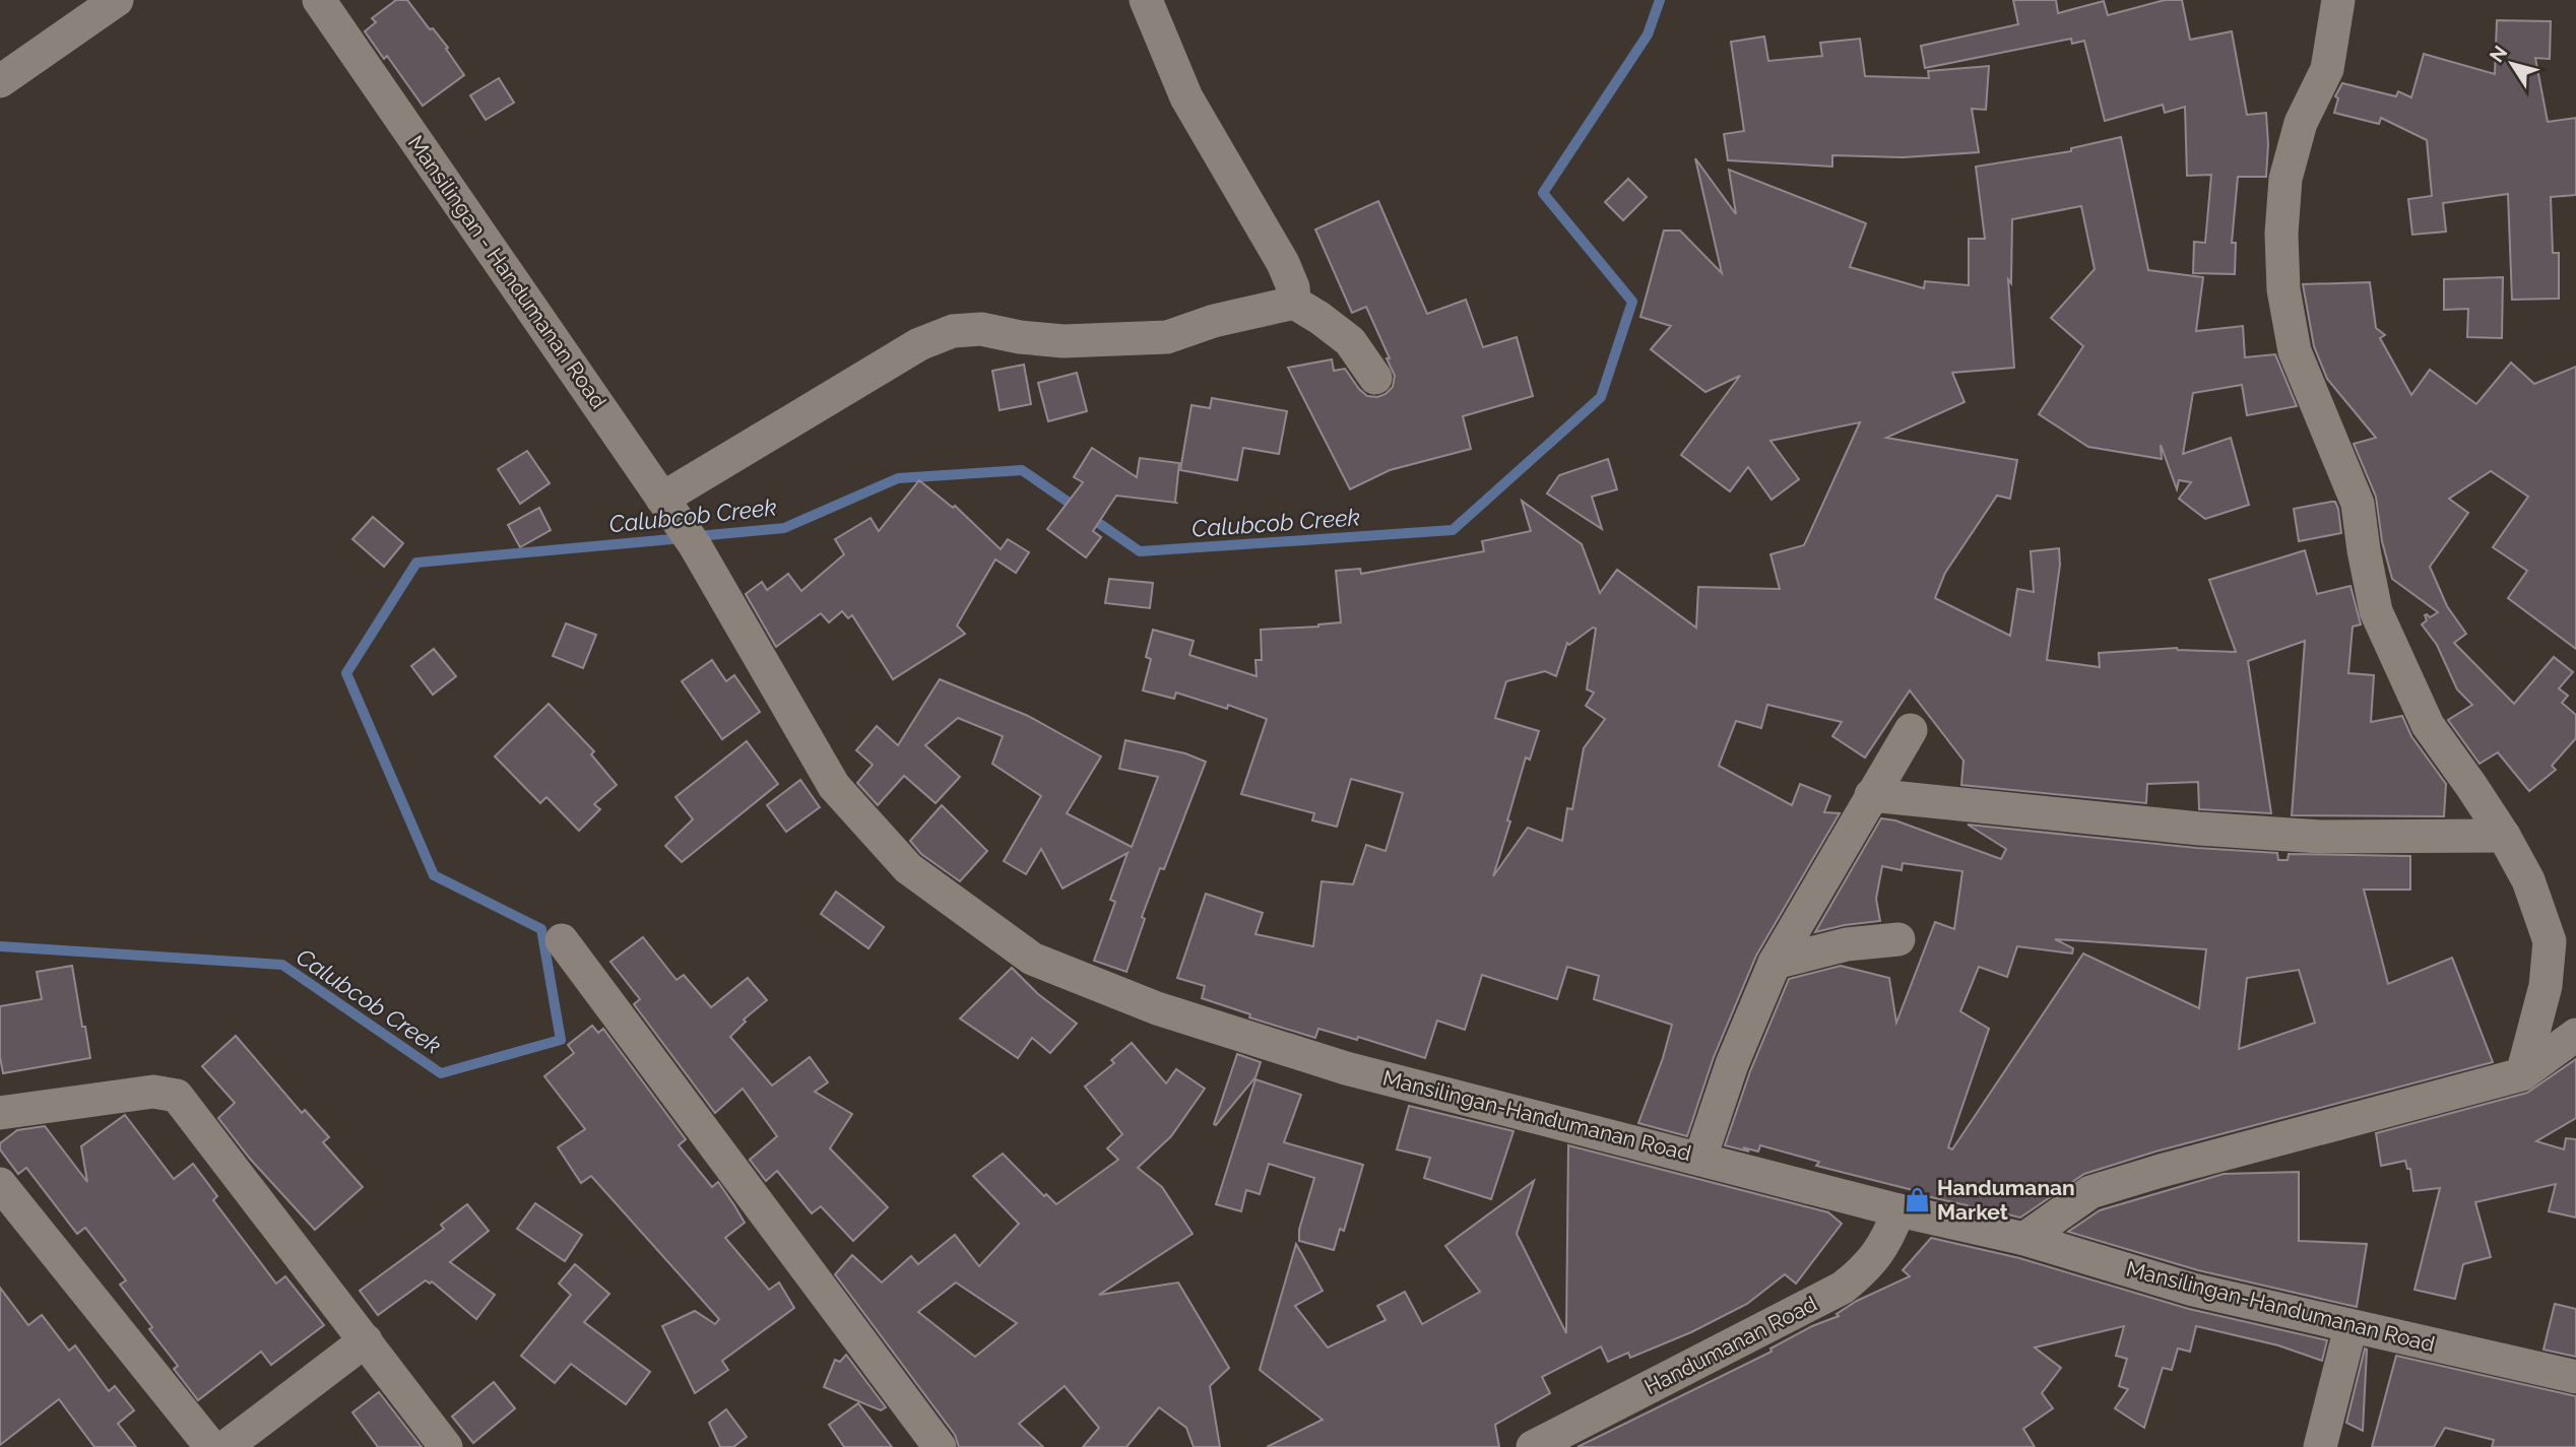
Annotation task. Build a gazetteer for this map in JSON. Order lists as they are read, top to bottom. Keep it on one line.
{"streets":{"street":["Mansilingan - Handumanan Road","Mansilingan-Handumanan Road","Handumanan Road"]},"crossings":[["Mansilingan - Handumanan Road","Mansilingan-Handumanan Road"],["Mansilingan-Handumanan Road","Handumanan Road"]],"water":["Calubcob Creek"],"places":{"shop":["Handumanan Market"]},"north":"top left"}
